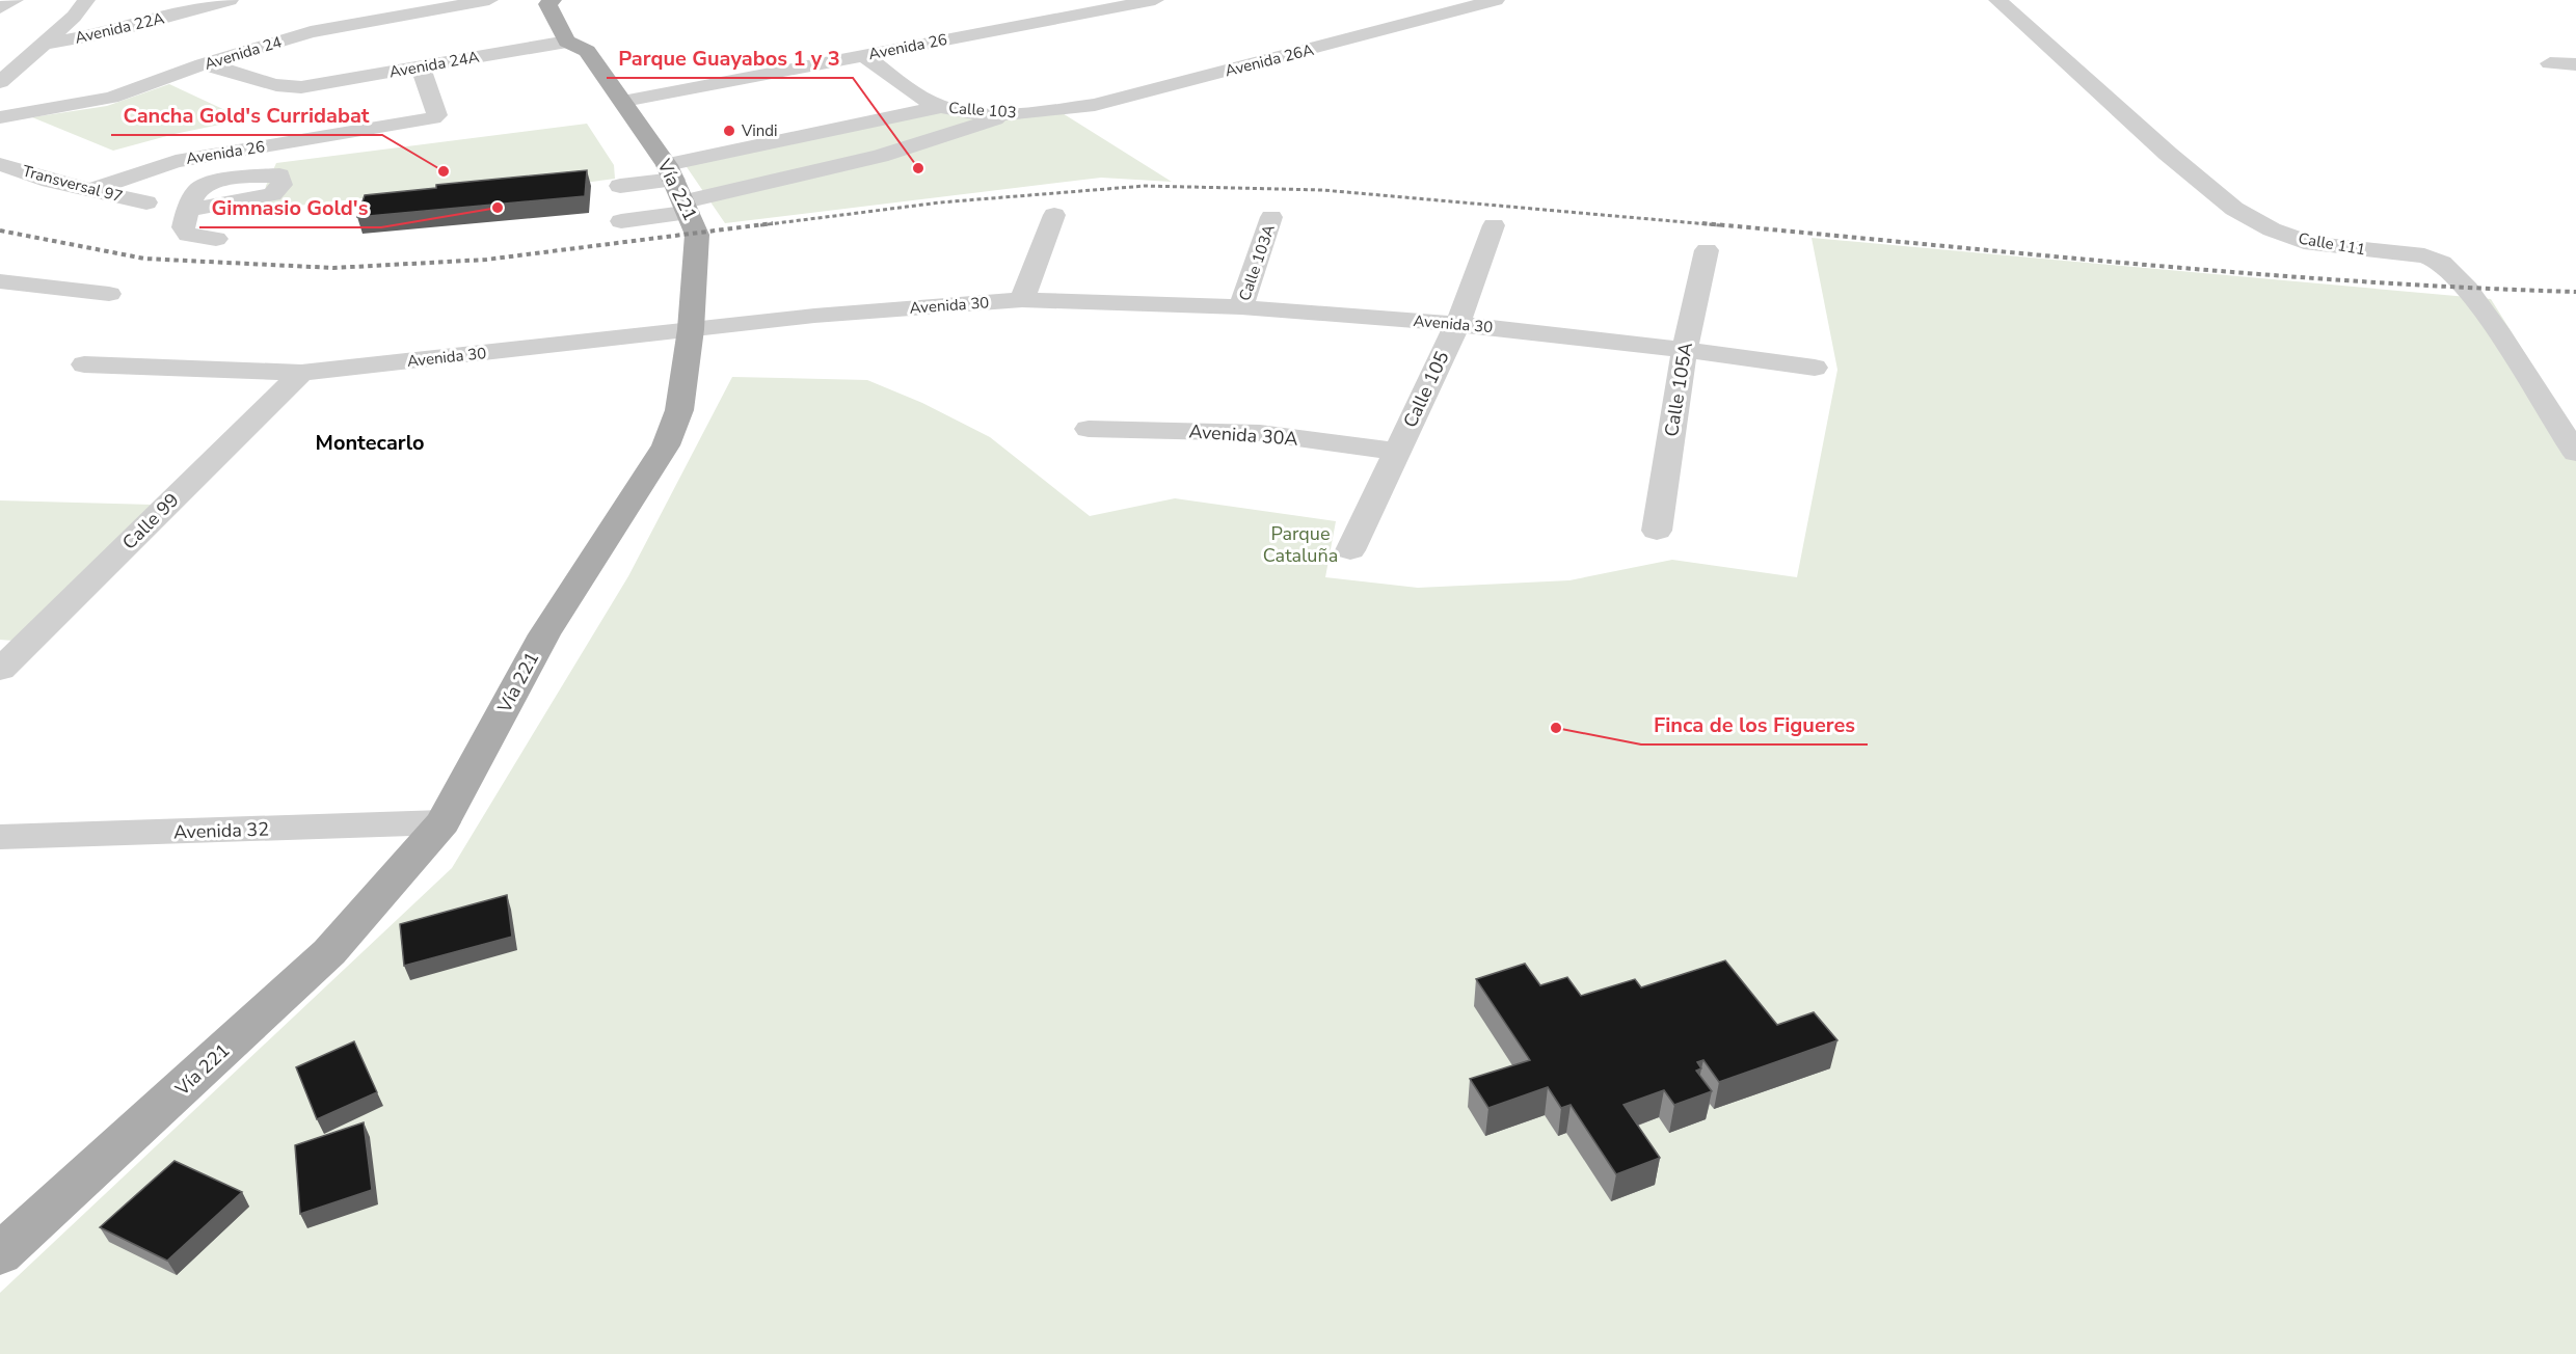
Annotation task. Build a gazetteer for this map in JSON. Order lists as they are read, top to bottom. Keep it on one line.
{"streets":{"main road":["Vía 221"],"street":["Avenida 22A","Avenida 26","Avenida 24","Avenida 26A","Avenida 24A","Calle 103","Transversal 97","Calle 111","Calle 103A","Avenida 30","Calle 105","Calle 105A","Avenida 30A","Calle 99","Avenida 32"]},"crossings":[["Avenida 26","Avenida 24A"],["Avenida 26","Calle 103"],["Avenida 26","Transversal 97"],["Avenida 26","Vía 221"],["Avenida 24","Avenida 24A"],["Avenida 26A","Calle 103"],["Avenida 24A","Vía 221"],["Vía 221","Avenida 30"],["Vía 221","Avenida 32"],["Calle 103A","Avenida 30"],["Avenida 30","Calle 105"],["Avenida 30","Calle 105A"],["Avenida 30","Calle 99"],["Calle 105","Avenida 30A"]],"districts":["Montecarlo"],"parks":["Parque Cataluña"],"places":["Vindi","Parque Guayabos 1 y 3","Cancha Gold's Curridabat","Gimnasio Gold's","Finca de los Figueres"]}
